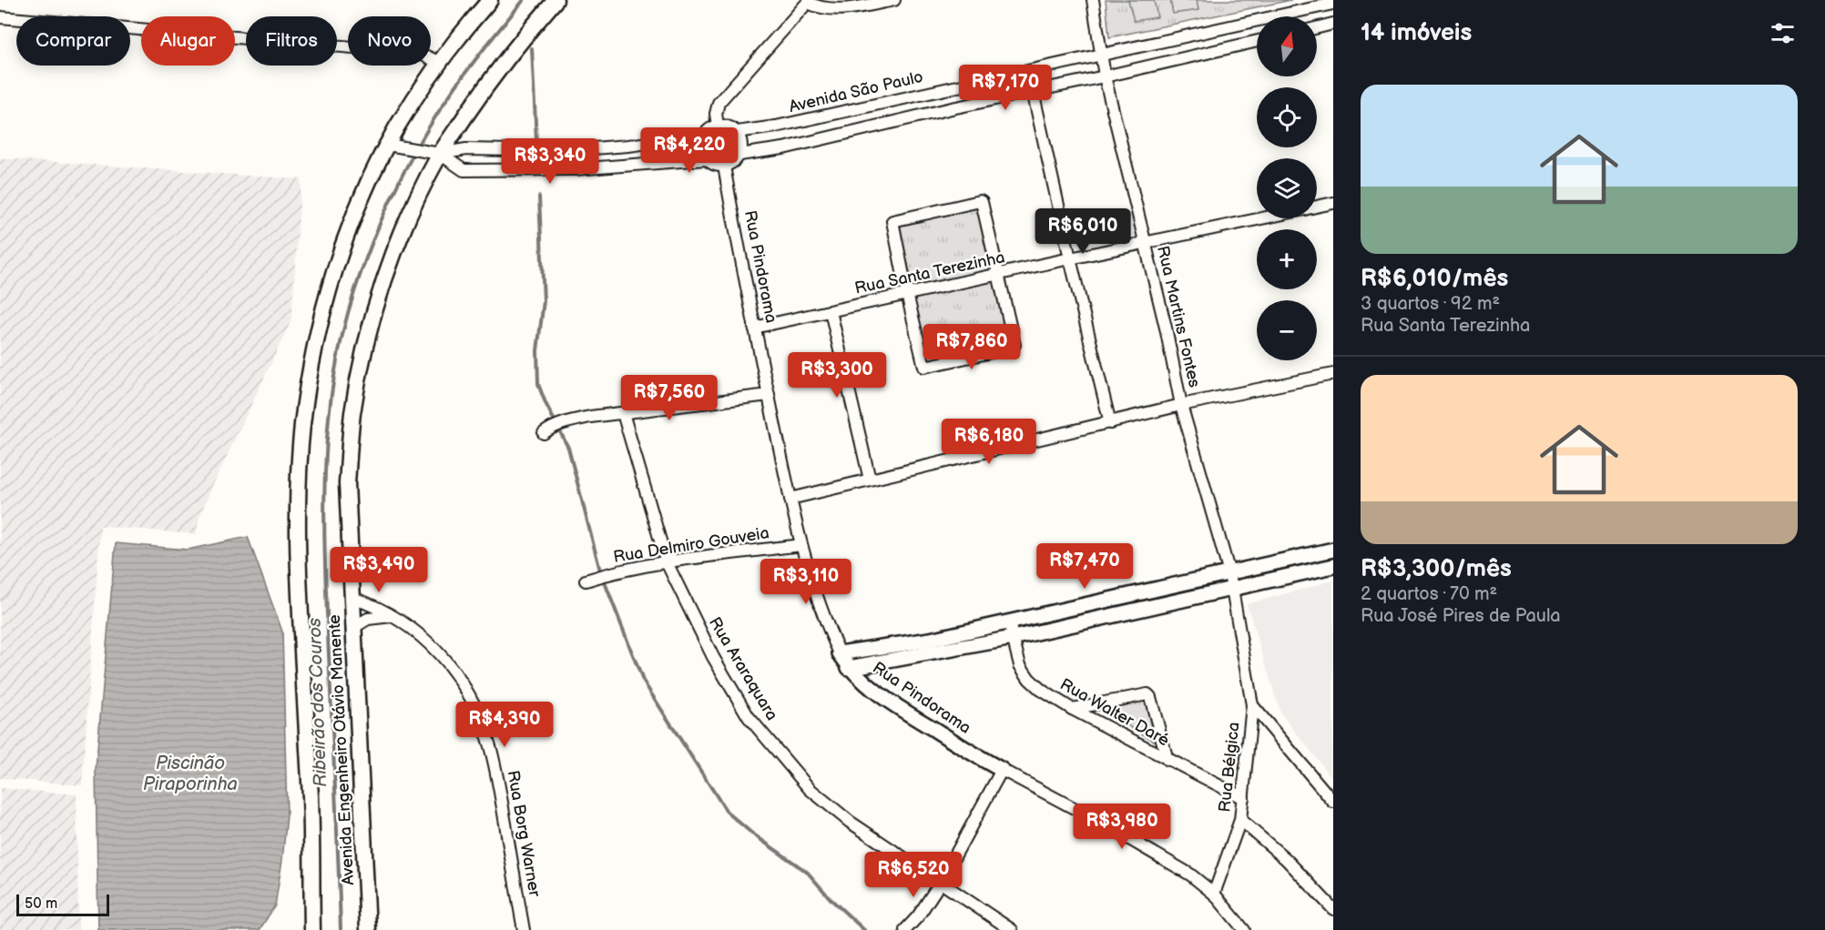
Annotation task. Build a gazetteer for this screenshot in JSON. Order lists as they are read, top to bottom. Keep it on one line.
{"streets":{"main road":["Avenida Engenheiro Otávio Manente"],"street":["Avenida São Paulo","Rua Pindorama","Rua Santa Terezinha","Rua Martins Fontes","Rua Delmiro Gouveia","Rua Araraquara","Rua Walter Daré","Rua Bélgica","Rua Borg Warner"]},"crossings":[["Avenida São Paulo","Rua Pindorama"],["Avenida São Paulo","Rua Martins Fontes"],["Rua Pindorama","Rua Santa Terezinha"],["Rua Pindorama","Rua Delmiro Gouveia"],["Rua Pindorama","Rua Bélgica"],["Rua Santa Terezinha","Rua Martins Fontes"],["Rua Delmiro Gouveia","Rua Araraquara"],["Rua Walter Daré","Rua Bélgica"],["Avenida Engenheiro Otávio Manente","Rua Borg Warner"]],"water":["Ribeirão dos Couros","Piscinão Piraporinha"],"scale_bar":"50 m","north":"top","page":{"heading":"14 imóveis","map_buttons":["+","−"],"chip":["Comprar","Alugar","Filtros","Novo"],"price":["R$7,170","R$4,220","R$3,340","R$6,010","R$7,860","R$3,300","R$7,560","R$6,180","R$7,470","R$3,490","R$3,110","R$4,390","R$3,980","R$6,520"],"list":[{"name":"R$6,010/mês","note":"3 quartos · 92 m² · Rua Santa Terezinha"},{"name":"R$3,300/mês","note":"2 quartos · 70 m² · Rua José Pires de Paula"}],"scale":"50 m"}}
